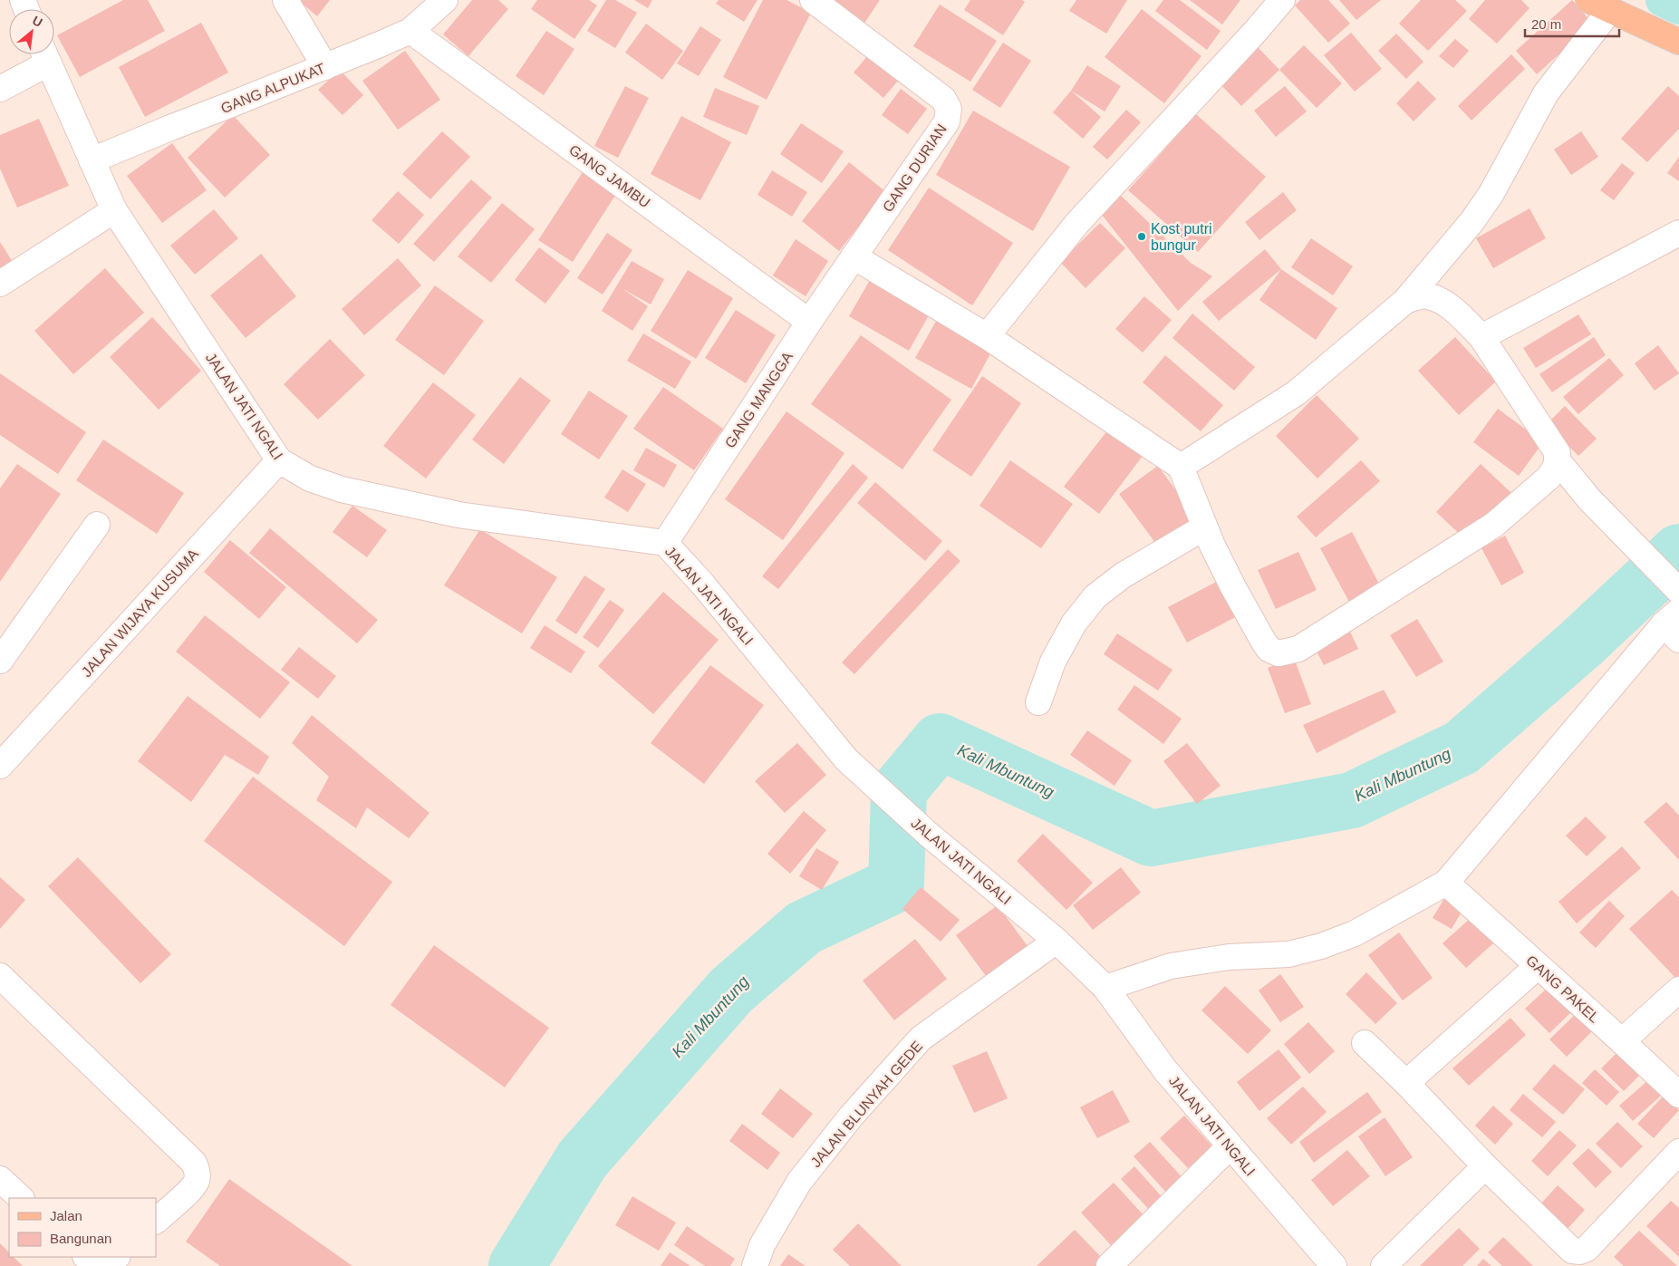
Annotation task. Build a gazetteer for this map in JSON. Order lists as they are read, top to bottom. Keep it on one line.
{"streets":{"street":["GANG ALPUKAT","GANG DURIAN","GANG JAMBU","GANG MANGGA","JALAN JATI NGALI","JALAN WIJAYA KUSUMA","GANG PAKEL","JALAN BLUNYAH GEDE"]},"crossings":[["GANG ALPUKAT","GANG JAMBU"],["GANG ALPUKAT","JALAN JATI NGALI"],["GANG DURIAN","GANG MANGGA"],["GANG JAMBU","GANG MANGGA"],["GANG MANGGA","JALAN JATI NGALI"],["JALAN JATI NGALI","JALAN WIJAYA KUSUMA"],["JALAN JATI NGALI","JALAN BLUNYAH GEDE"]],"water":["Kali Mbuntung"],"places":["Kost putri bungur"],"legend":["Jalan","Bangunan"],"scale_bar":"20 m","north":"top right"}
